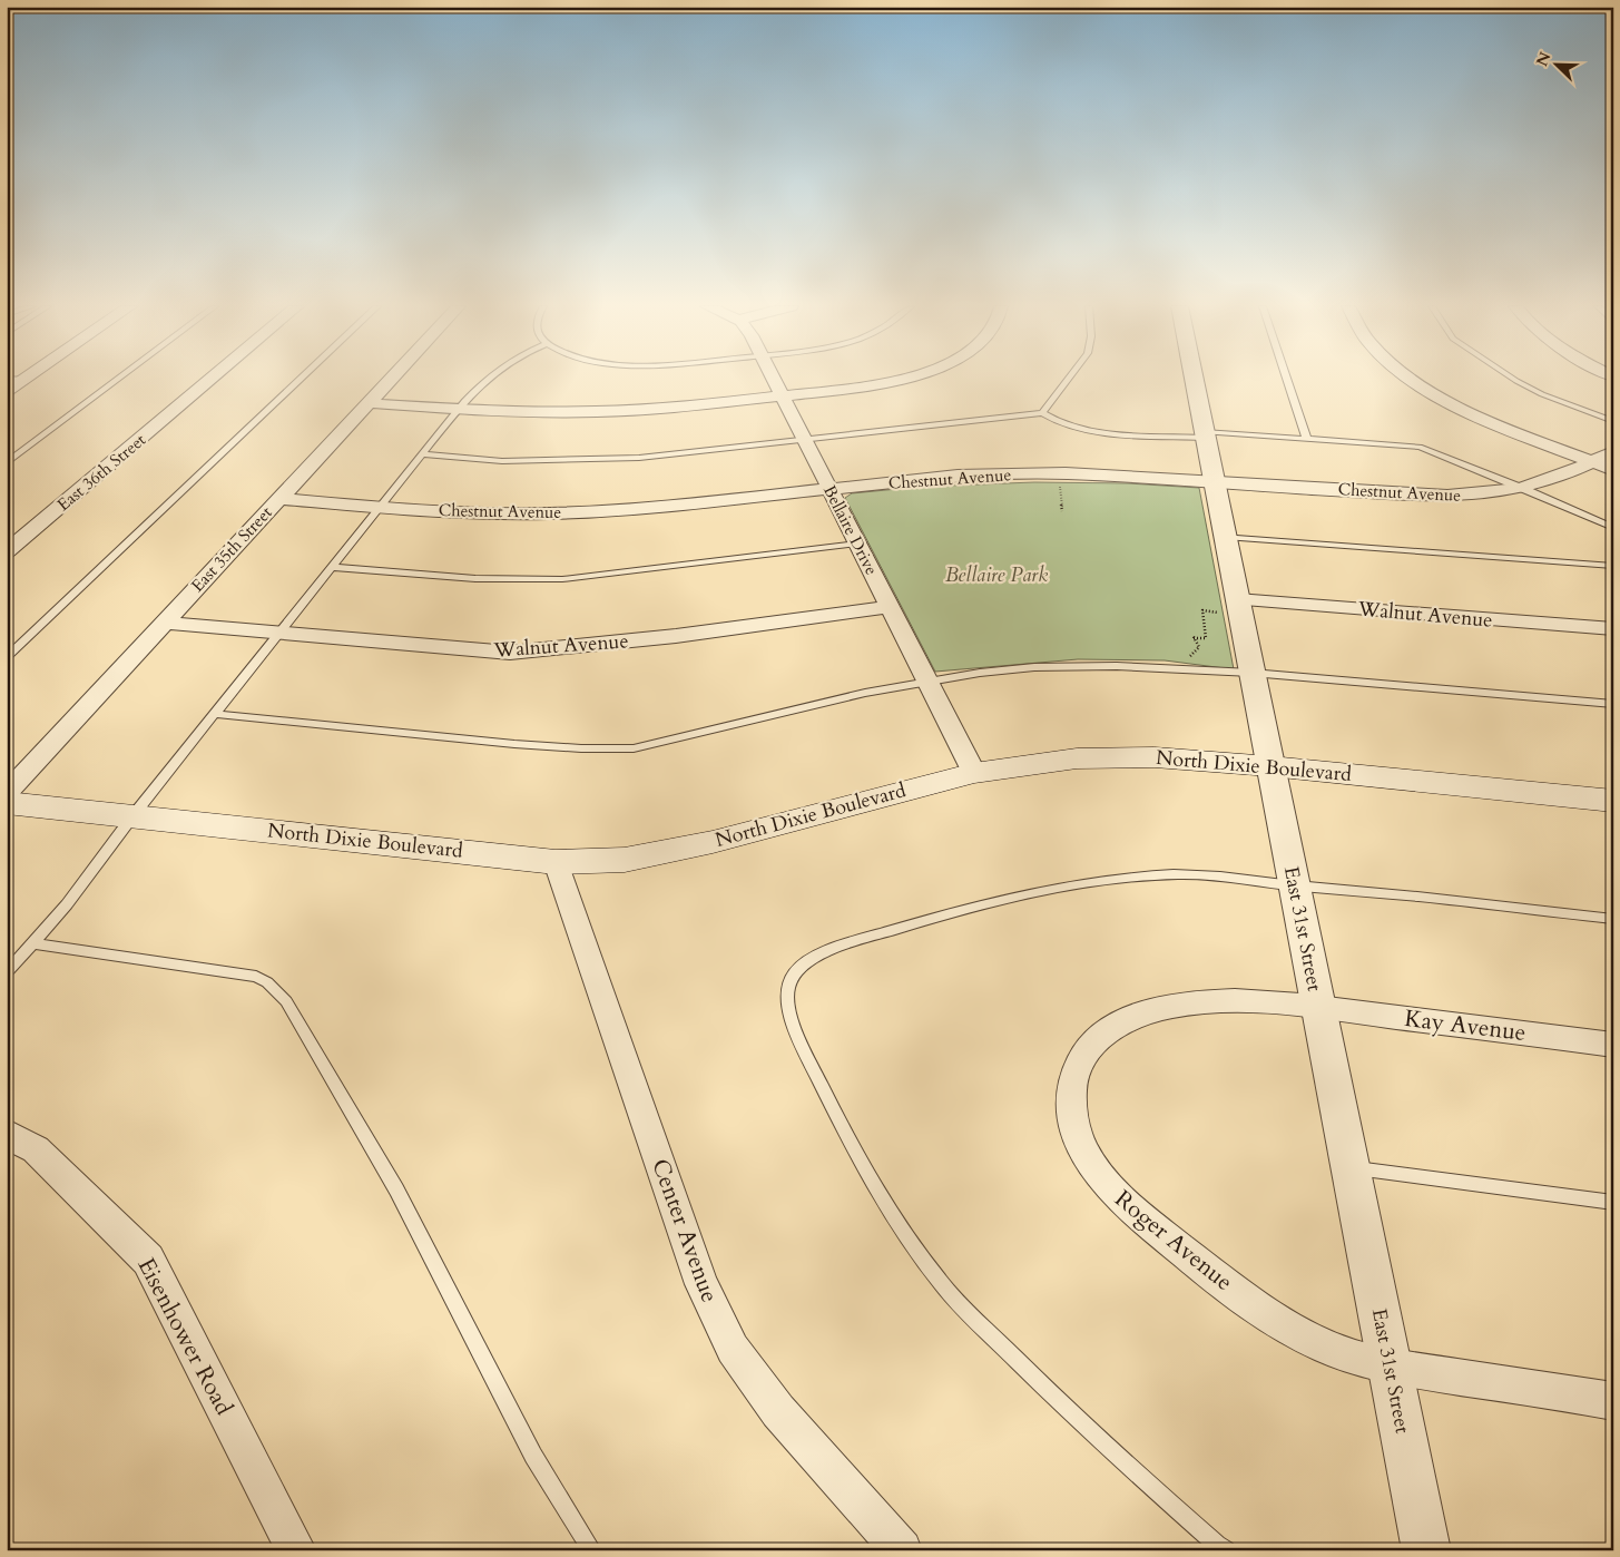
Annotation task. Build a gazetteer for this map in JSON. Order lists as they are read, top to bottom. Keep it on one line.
{"streets":{"main road":["North Dixie Boulevard"],"street":["East 36th Street","Chestnut Avenue","Bellaire Drive","East 35th Street","Walnut Avenue","East 31st Street","Kay Avenue","Center Avenue","Roger Avenue","Eisenhower Road"]},"crossings":[["Chestnut Avenue","Bellaire Drive"],["Chestnut Avenue","East 35th Street"],["Chestnut Avenue","East 31st Street"],["Bellaire Drive","Walnut Avenue"],["Bellaire Drive","North Dixie Boulevard"],["East 35th Street","Walnut Avenue"],["Walnut Avenue","East 31st Street"],["North Dixie Boulevard","East 31st Street"],["North Dixie Boulevard","Center Avenue"],["East 31st Street","Kay Avenue"],["East 31st Street","Roger Avenue"],["Kay Avenue","Roger Avenue"]],"parks":["Bellaire Park"],"north":"top left"}
